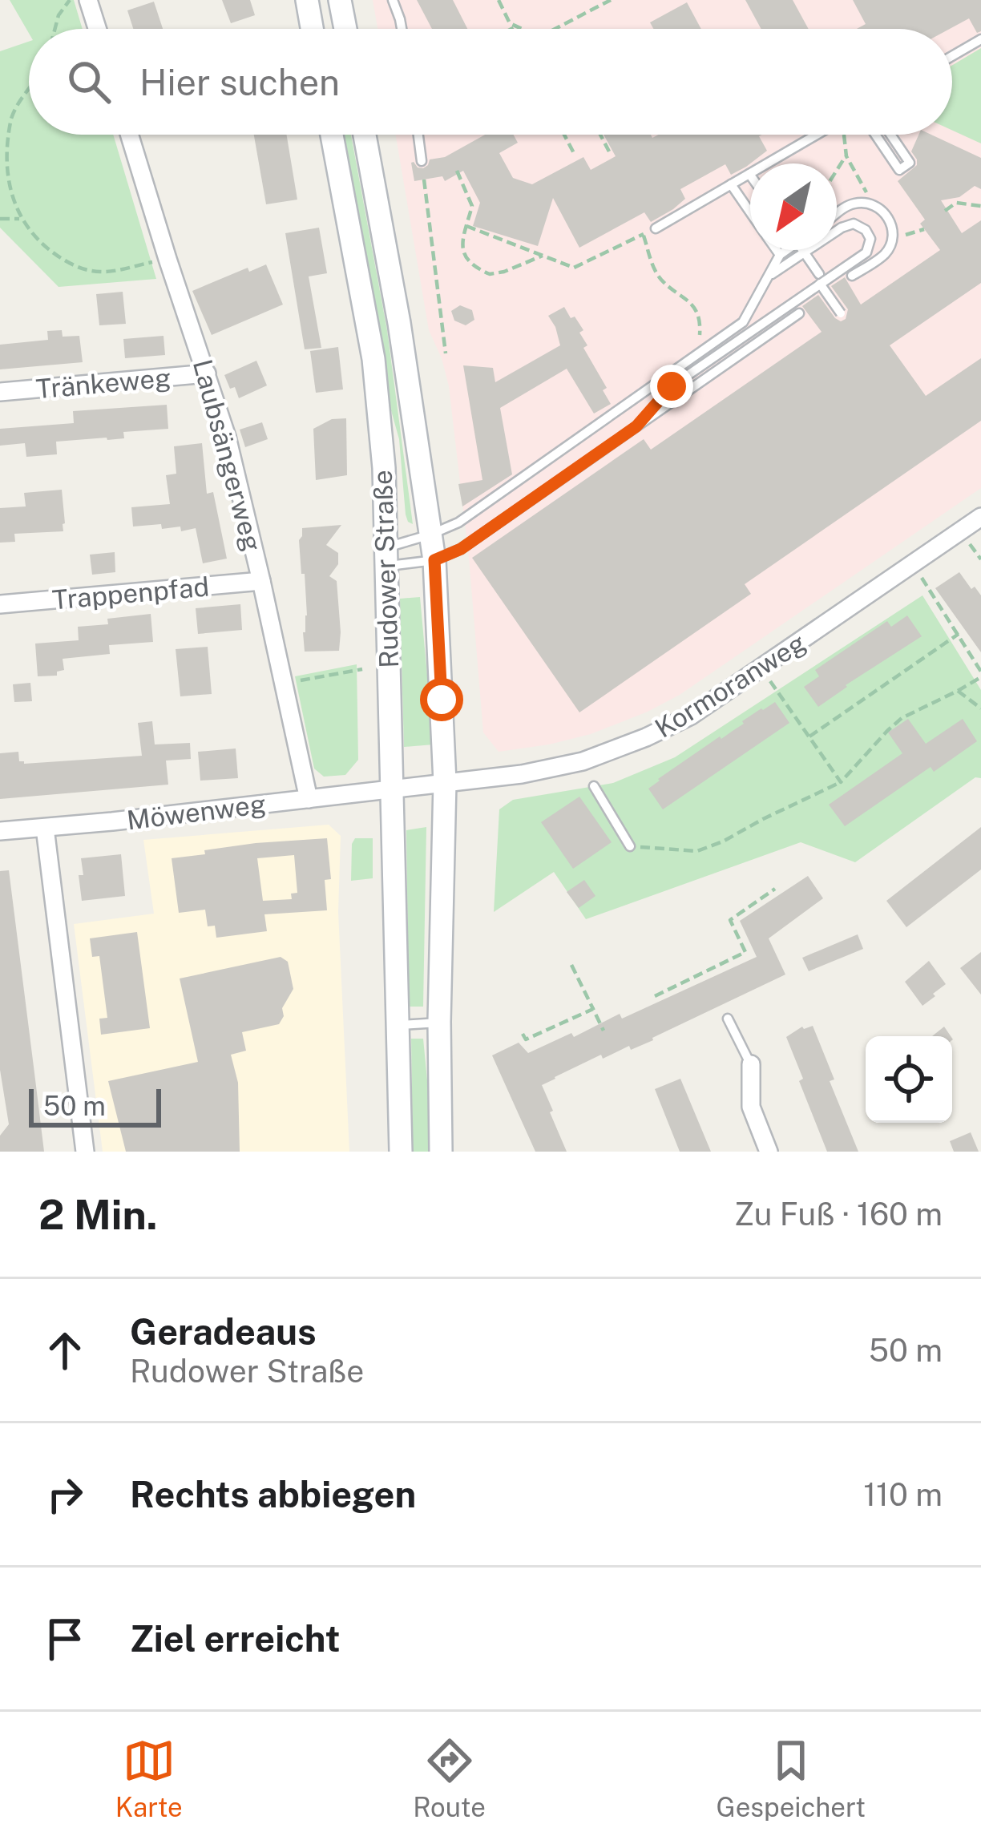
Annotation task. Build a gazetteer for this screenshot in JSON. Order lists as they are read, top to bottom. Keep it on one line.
{"streets":{"main road":["Rudower Straße"],"street":["Tränkeweg","Laubsängerweg","Trappenpfad","Kormoranweg","Möwenweg"]},"crossings":[["Tränkeweg","Laubsängerweg"],["Laubsängerweg","Trappenpfad"],["Laubsängerweg","Möwenweg"],["Rudower Straße","Kormoranweg"],["Rudower Straße","Möwenweg"],["Kormoranweg","Möwenweg"]],"scale_bar":"50 m","north":"bottom left","page":{"search":"Hier suchen","scale":"50 m","heading":["2 Min.","Zu Fuß · 160 m"],"list":[["Geradeaus","Rudower Straße","50 m"],["Rechts abbiegen","110 m"],"Ziel erreicht"],"nav":["Karte","Route","Gespeichert"]}}
